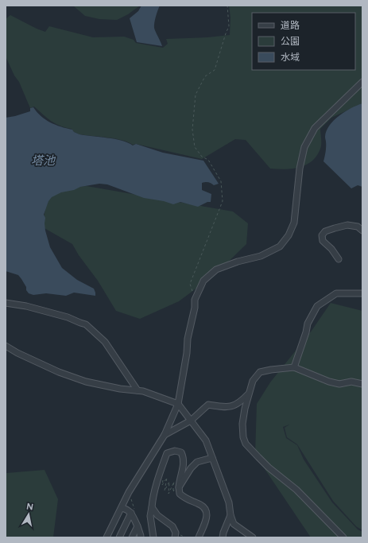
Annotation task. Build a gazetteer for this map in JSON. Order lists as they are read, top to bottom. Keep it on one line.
{"water":["塔池"],"legend":["道路","公園","水域"],"north":"top"}
